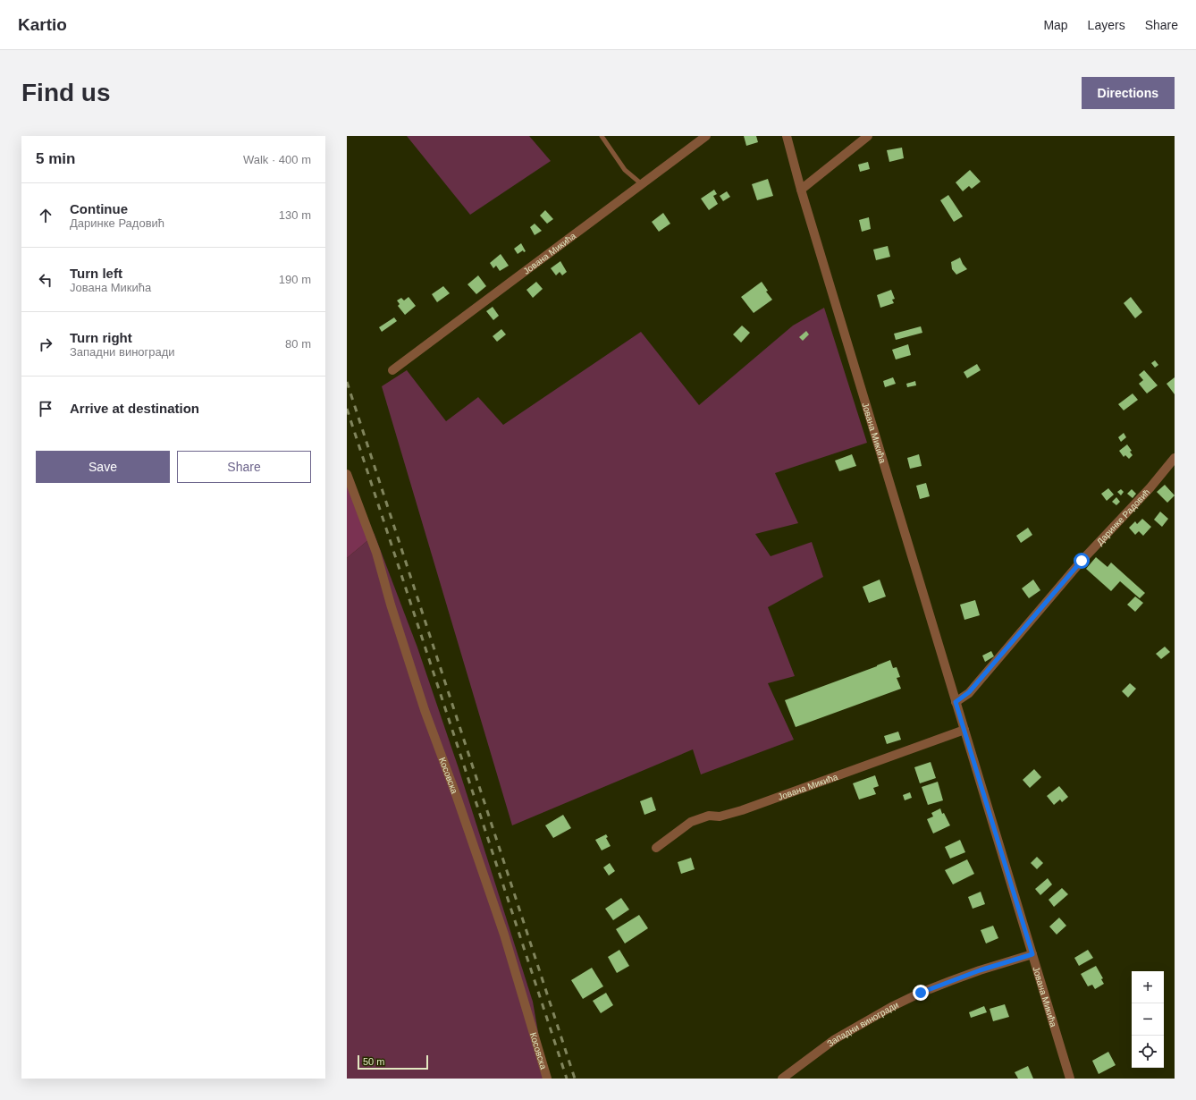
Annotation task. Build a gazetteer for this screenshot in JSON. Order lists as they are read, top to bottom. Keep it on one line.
{"streets":{"street":["Јована Микића","Даринке Радовић","Косовска","Западни виногради"]},"crossings":[["Јована Микића","Даринке Радовић"],["Јована Микића","Западни виногради"]],"scale_bar":"50 m","page":{"header":"Kartio","nav":["Map","Layers","Share"],"buttons":["Directions",["Save","Share"]],"title":"Find us","heading":["5 min","Walk · 400 m"],"list":[["Continue","Даринке Радовић","130 m"],["Turn left","Јована Микића","190 m"],["Turn right","Западни виногради","80 m"],"Arrive at destination"],"map_buttons":["+","−"],"scale":"50 m"}}
